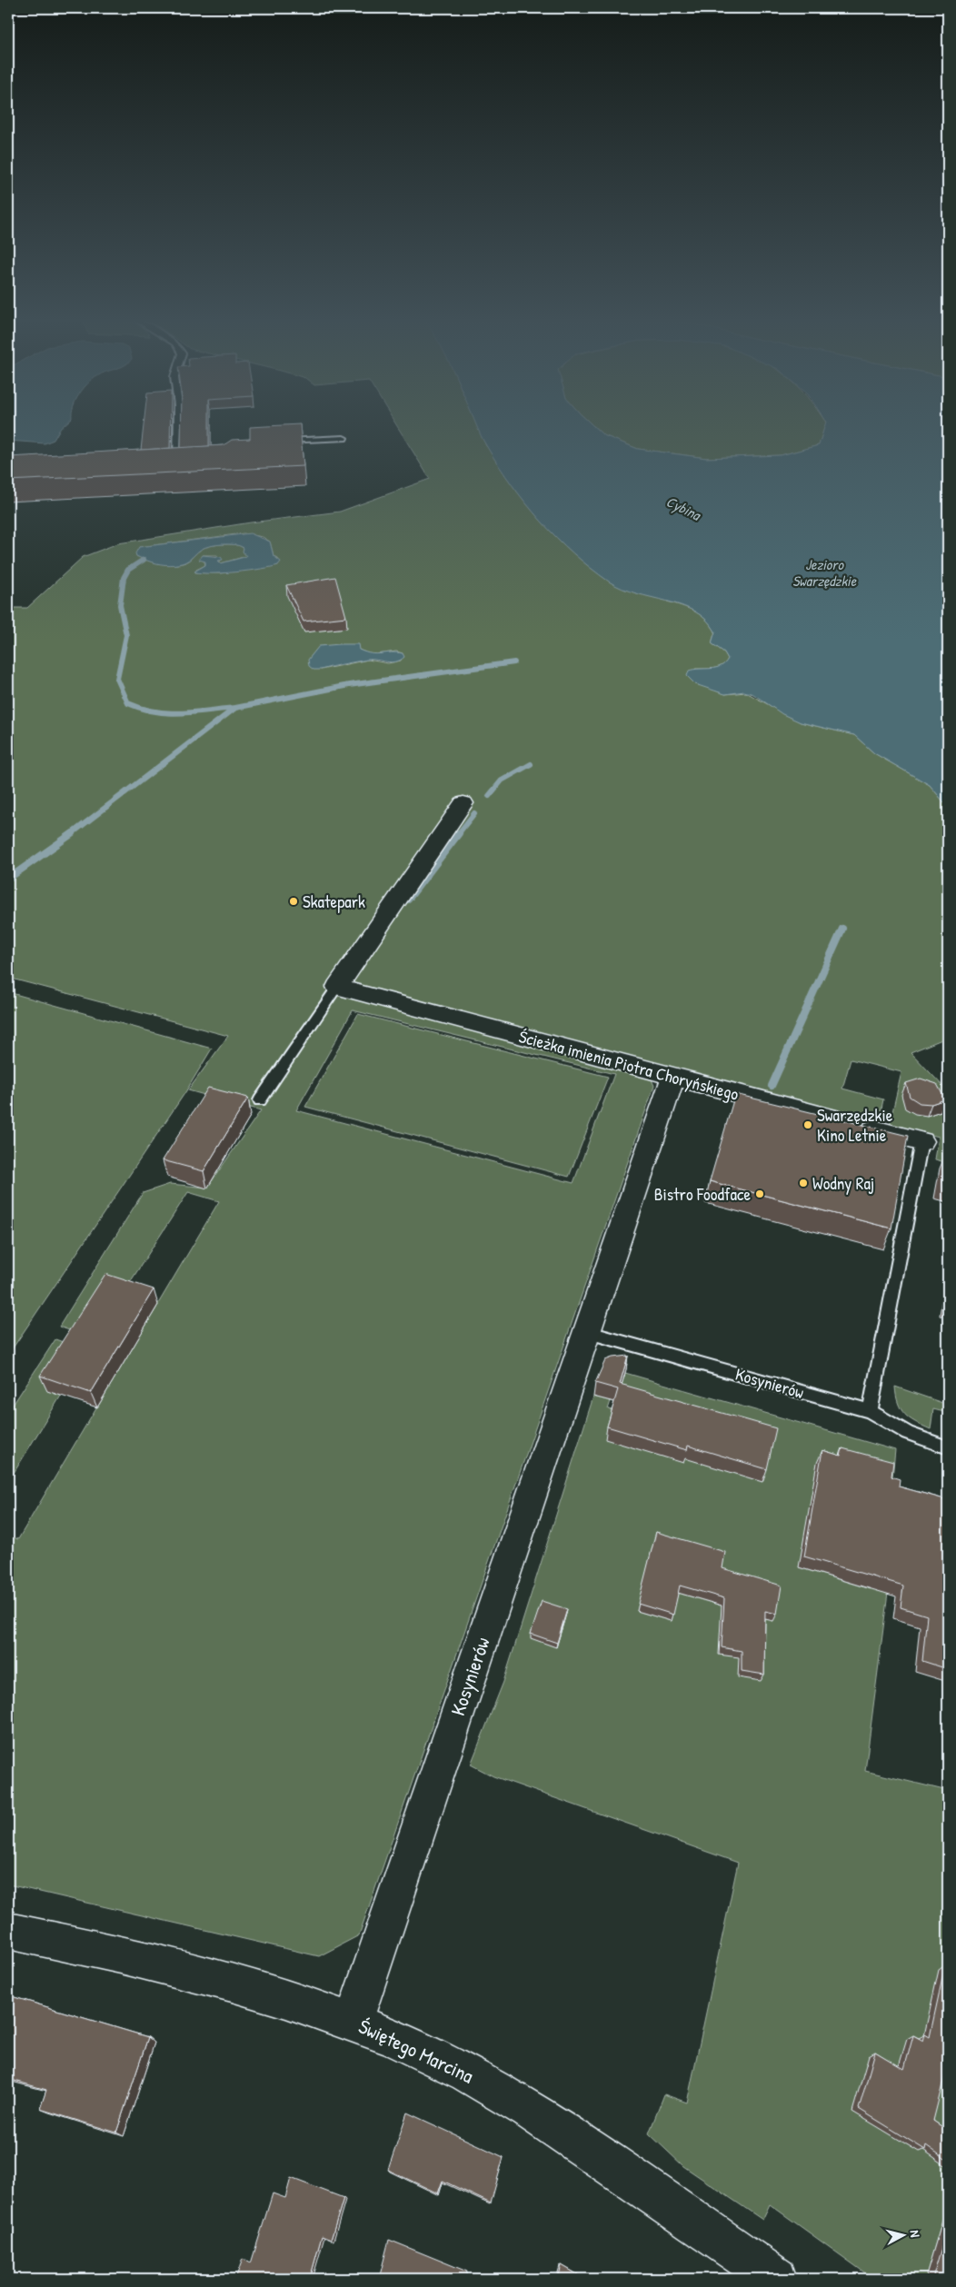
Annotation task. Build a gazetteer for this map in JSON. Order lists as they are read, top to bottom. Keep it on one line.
{"streets":{"street":["Ścieżka imienia Piotra Choryńskiego","Kosynierów","Świętego Marcina"]},"crossings":[["Ścieżka imienia Piotra Choryńskiego","Kosynierów"],["Kosynierów","Świętego Marcina"]],"water":["Cybina","Jezioro Swarzędzkie"],"places":["Skatepark","Swarzędzkie Kino Letnie","Wodny Raj","Bistro Foodface"],"north":"right"}
